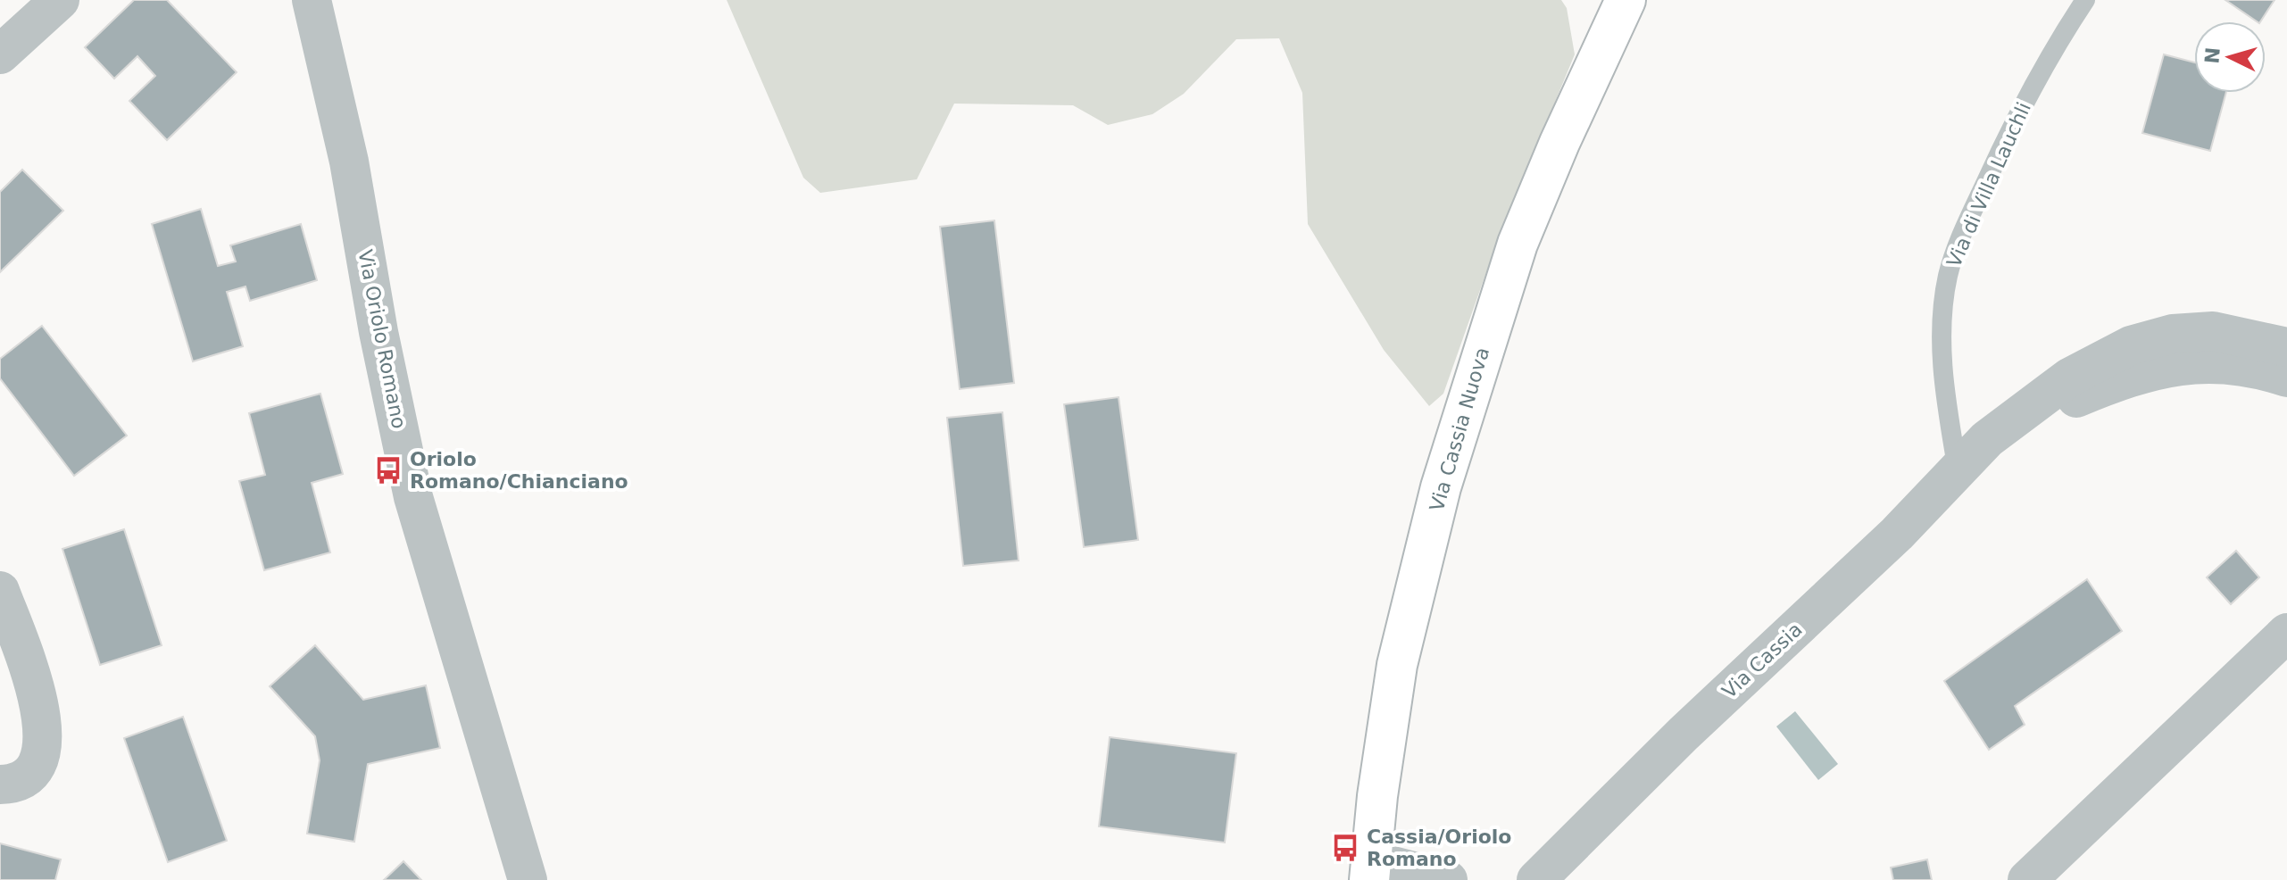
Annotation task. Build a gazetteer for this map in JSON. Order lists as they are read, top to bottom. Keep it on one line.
{"streets":{"main road":["Via Cassia Nuova"],"street":["Via Oriolo Romano","Via Cassia"],"lane":["Via di Villa Lauchli"]},"crossings":[["Via di Villa Lauchli","Via Cassia"]],"places":{"bus stop":["Oriolo Romano/Chianciano","Cassia/Oriolo Romano"]},"north":"left"}
